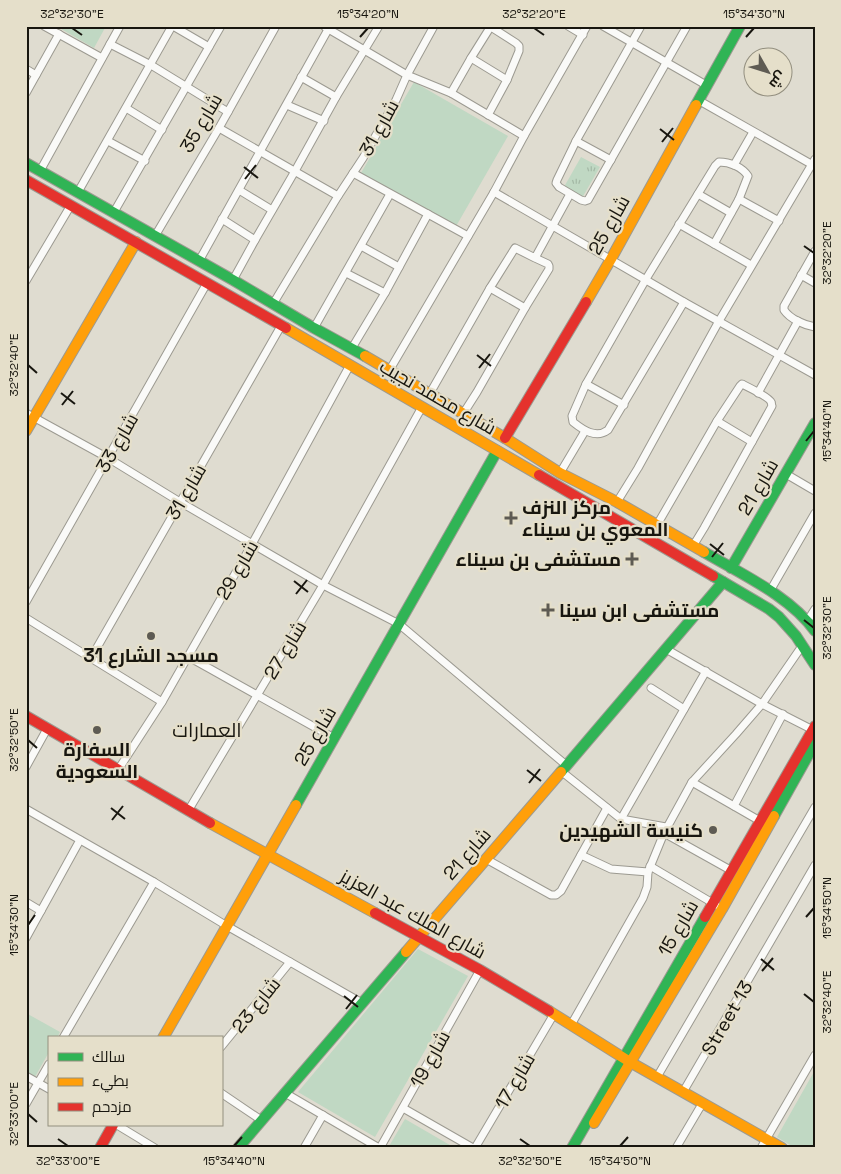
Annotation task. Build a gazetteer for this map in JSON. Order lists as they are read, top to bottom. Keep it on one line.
{"streets":{"street":["شارع 35","شارع 31","شارع 25","شارع محمد نجيب","شارع 33","شارع 21","شارع 29","شارع 27","شارع الملك عبد العزيز","شارع 15","شارع 23","Street 13","شارع 19","شارع 17"]},"crossings":[["شارع 35","شارع محمد نجيب"],["شارع 31","شارع محمد نجيب"],["شارع 25","شارع محمد نجيب"],["شارع 25","شارع الملك عبد العزيز"],["شارع محمد نجيب","شارع 33"],["شارع محمد نجيب","شارع 21"],["شارع محمد نجيب","شارع 29"],["شارع محمد نجيب","شارع 27"],["شارع 21","شارع الملك عبد العزيز"],["شارع 29","شارع الملك عبد العزيز"],["شارع 27","شارع الملك عبد العزيز"],["شارع الملك عبد العزيز","شارع 15"],["شارع الملك عبد العزيز","Street 13"],["شارع الملك عبد العزيز","شارع 19"],["شارع الملك عبد العزيز","شارع 17"]],"districts":["العمارات"],"places":{"health":["مركز النزف المعوي بن سيناء","مستشفى بن سيناء","مستشفى ابن سينا"],"other":["مسجد الشارع 31","السفارة السعودية","كنيسة الشهيدين"]},"legend":["سالك","بطيء","مزدحم"],"north":"bottom right","coordinates":["32°32'30\"E","15°34'20\"N","32°32'20\"E","15°34'30\"N","32°32'40\"E","15°34'40\"N","32°32'50\"E","15°34'50\"N","32°33'00\"E"]}
